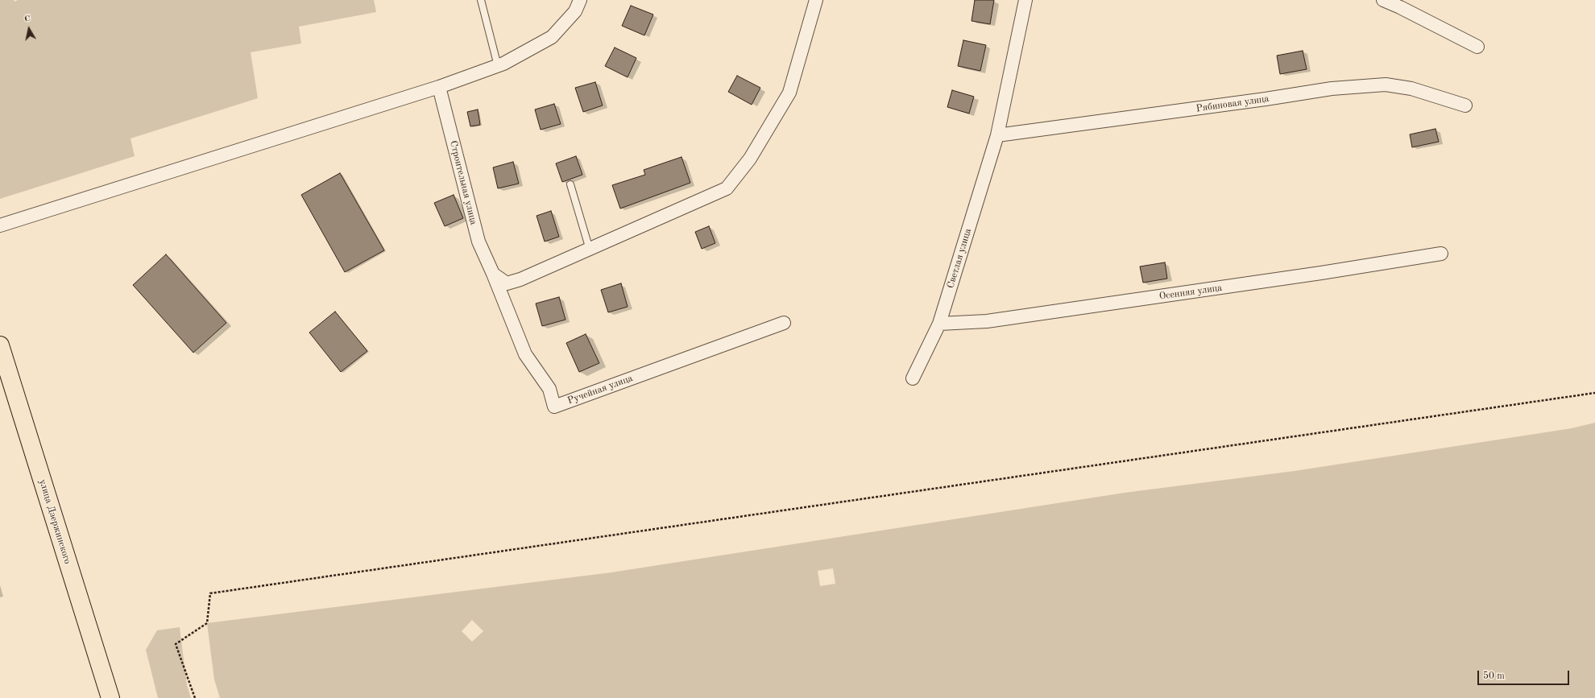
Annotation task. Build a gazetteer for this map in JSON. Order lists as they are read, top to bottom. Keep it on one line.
{"streets":{"main road":["улица Дзержинского"],"street":["Рябиновая улица","Строительная улица","Светлая улица","Осенняя улица","Ручейная улица"]},"crossings":[["Рябиновая улица","Светлая улица"],["Строительная улица","Ручейная улица"],["Светлая улица","Осенняя улица"]],"scale_bar":"50 m","north":"top"}
